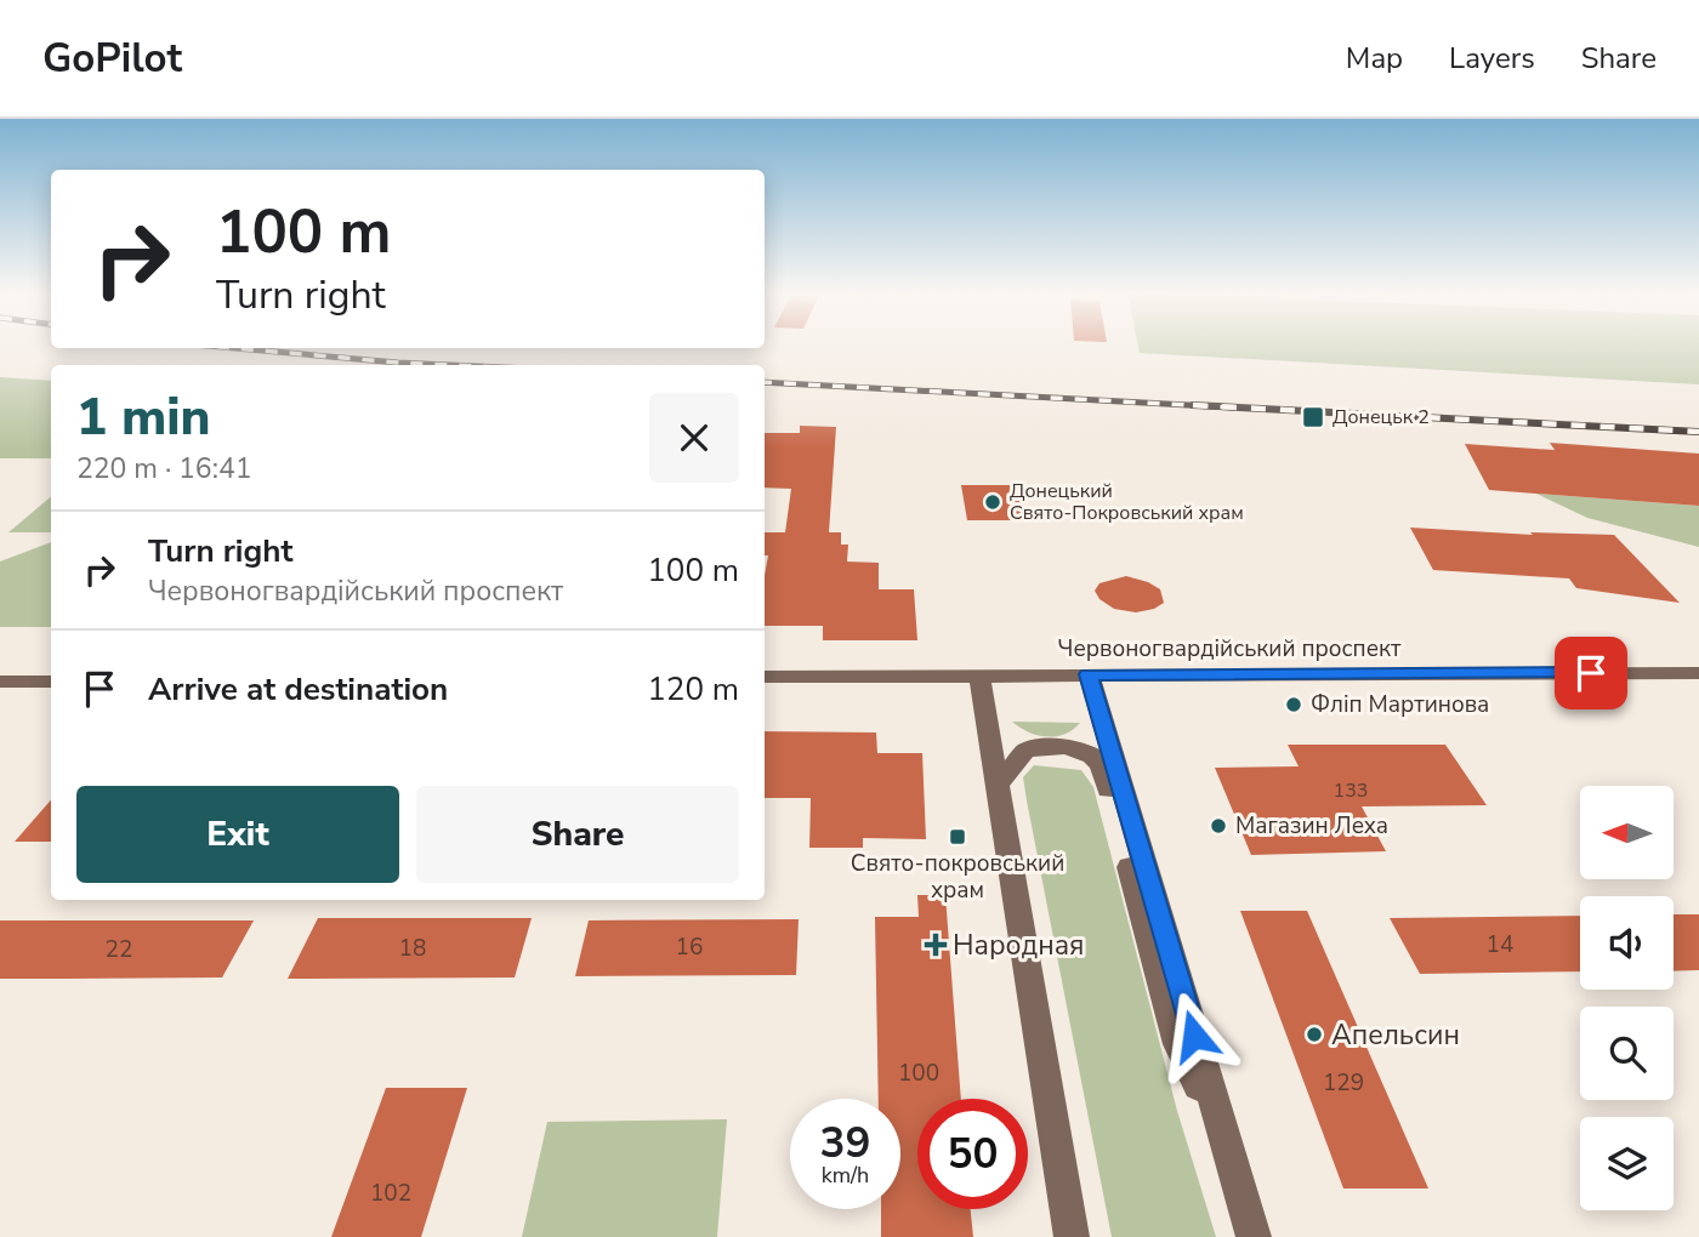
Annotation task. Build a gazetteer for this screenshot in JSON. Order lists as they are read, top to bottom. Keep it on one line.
{"streets":{"main road":["Червоногвардійський проспект"]},"places":{"transit":["Донецьк 2","Свято-покровський храм"],"other":["Донецький Свято-Покровський храм","Фліп Мартинова","Магазин Леха","Апельсин"],"health":["Народная"]},"house_numbers":["133","14","16","18","22","100","129","102"],"north":"left","page":{"header":"GoPilot","nav":["Map","Layers","Share"],"turn":["100 m","Turn right"],"heading":["1 min","220 m · 16:41"],"list":[{"name":"Turn right","note":"Червоногвардійський проспект","value":"100 m"},{"name":"Arrive at destination","value":"120 m"}],"buttons":["Exit","Share"],"speed":"39 km/h","limit":"50"}}
